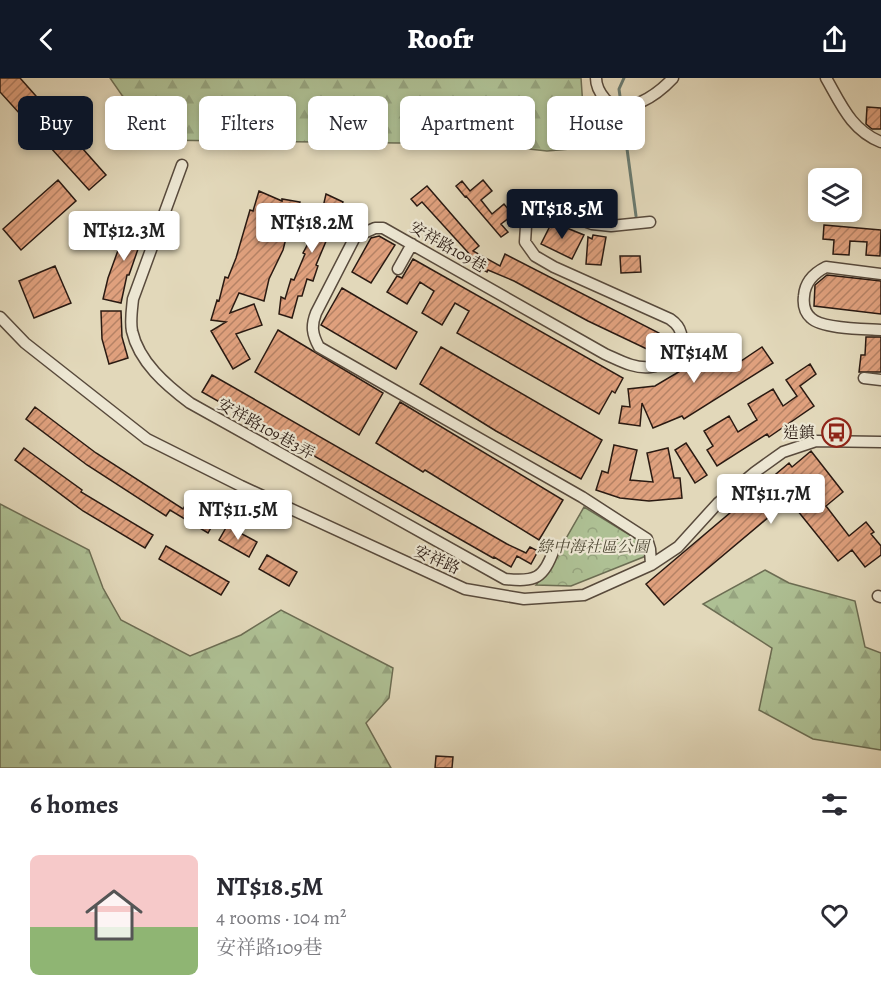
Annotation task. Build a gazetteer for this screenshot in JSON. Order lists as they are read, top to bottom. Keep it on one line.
{"streets":{"street":["安祥路109巷","安祥路109巷3弄","安祥路"]},"crossings":[["安祥路109巷","安祥路"]],"parks":["綠中海社區公園"],"places":{"bus stop":["造鎮"]},"page":{"header":"Roofr","chip":["Buy","Rent","Filters","New","Apartment","House"],"price":["NT$18.5M","NT$18.2M","NT$12.3M","NT$14M","NT$11.7M","NT$11.5M"],"heading":"6 homes","list":[{"name":"NT$18.5M","note":"4 rooms · 104 m² · 安祥路109巷"}]}}
